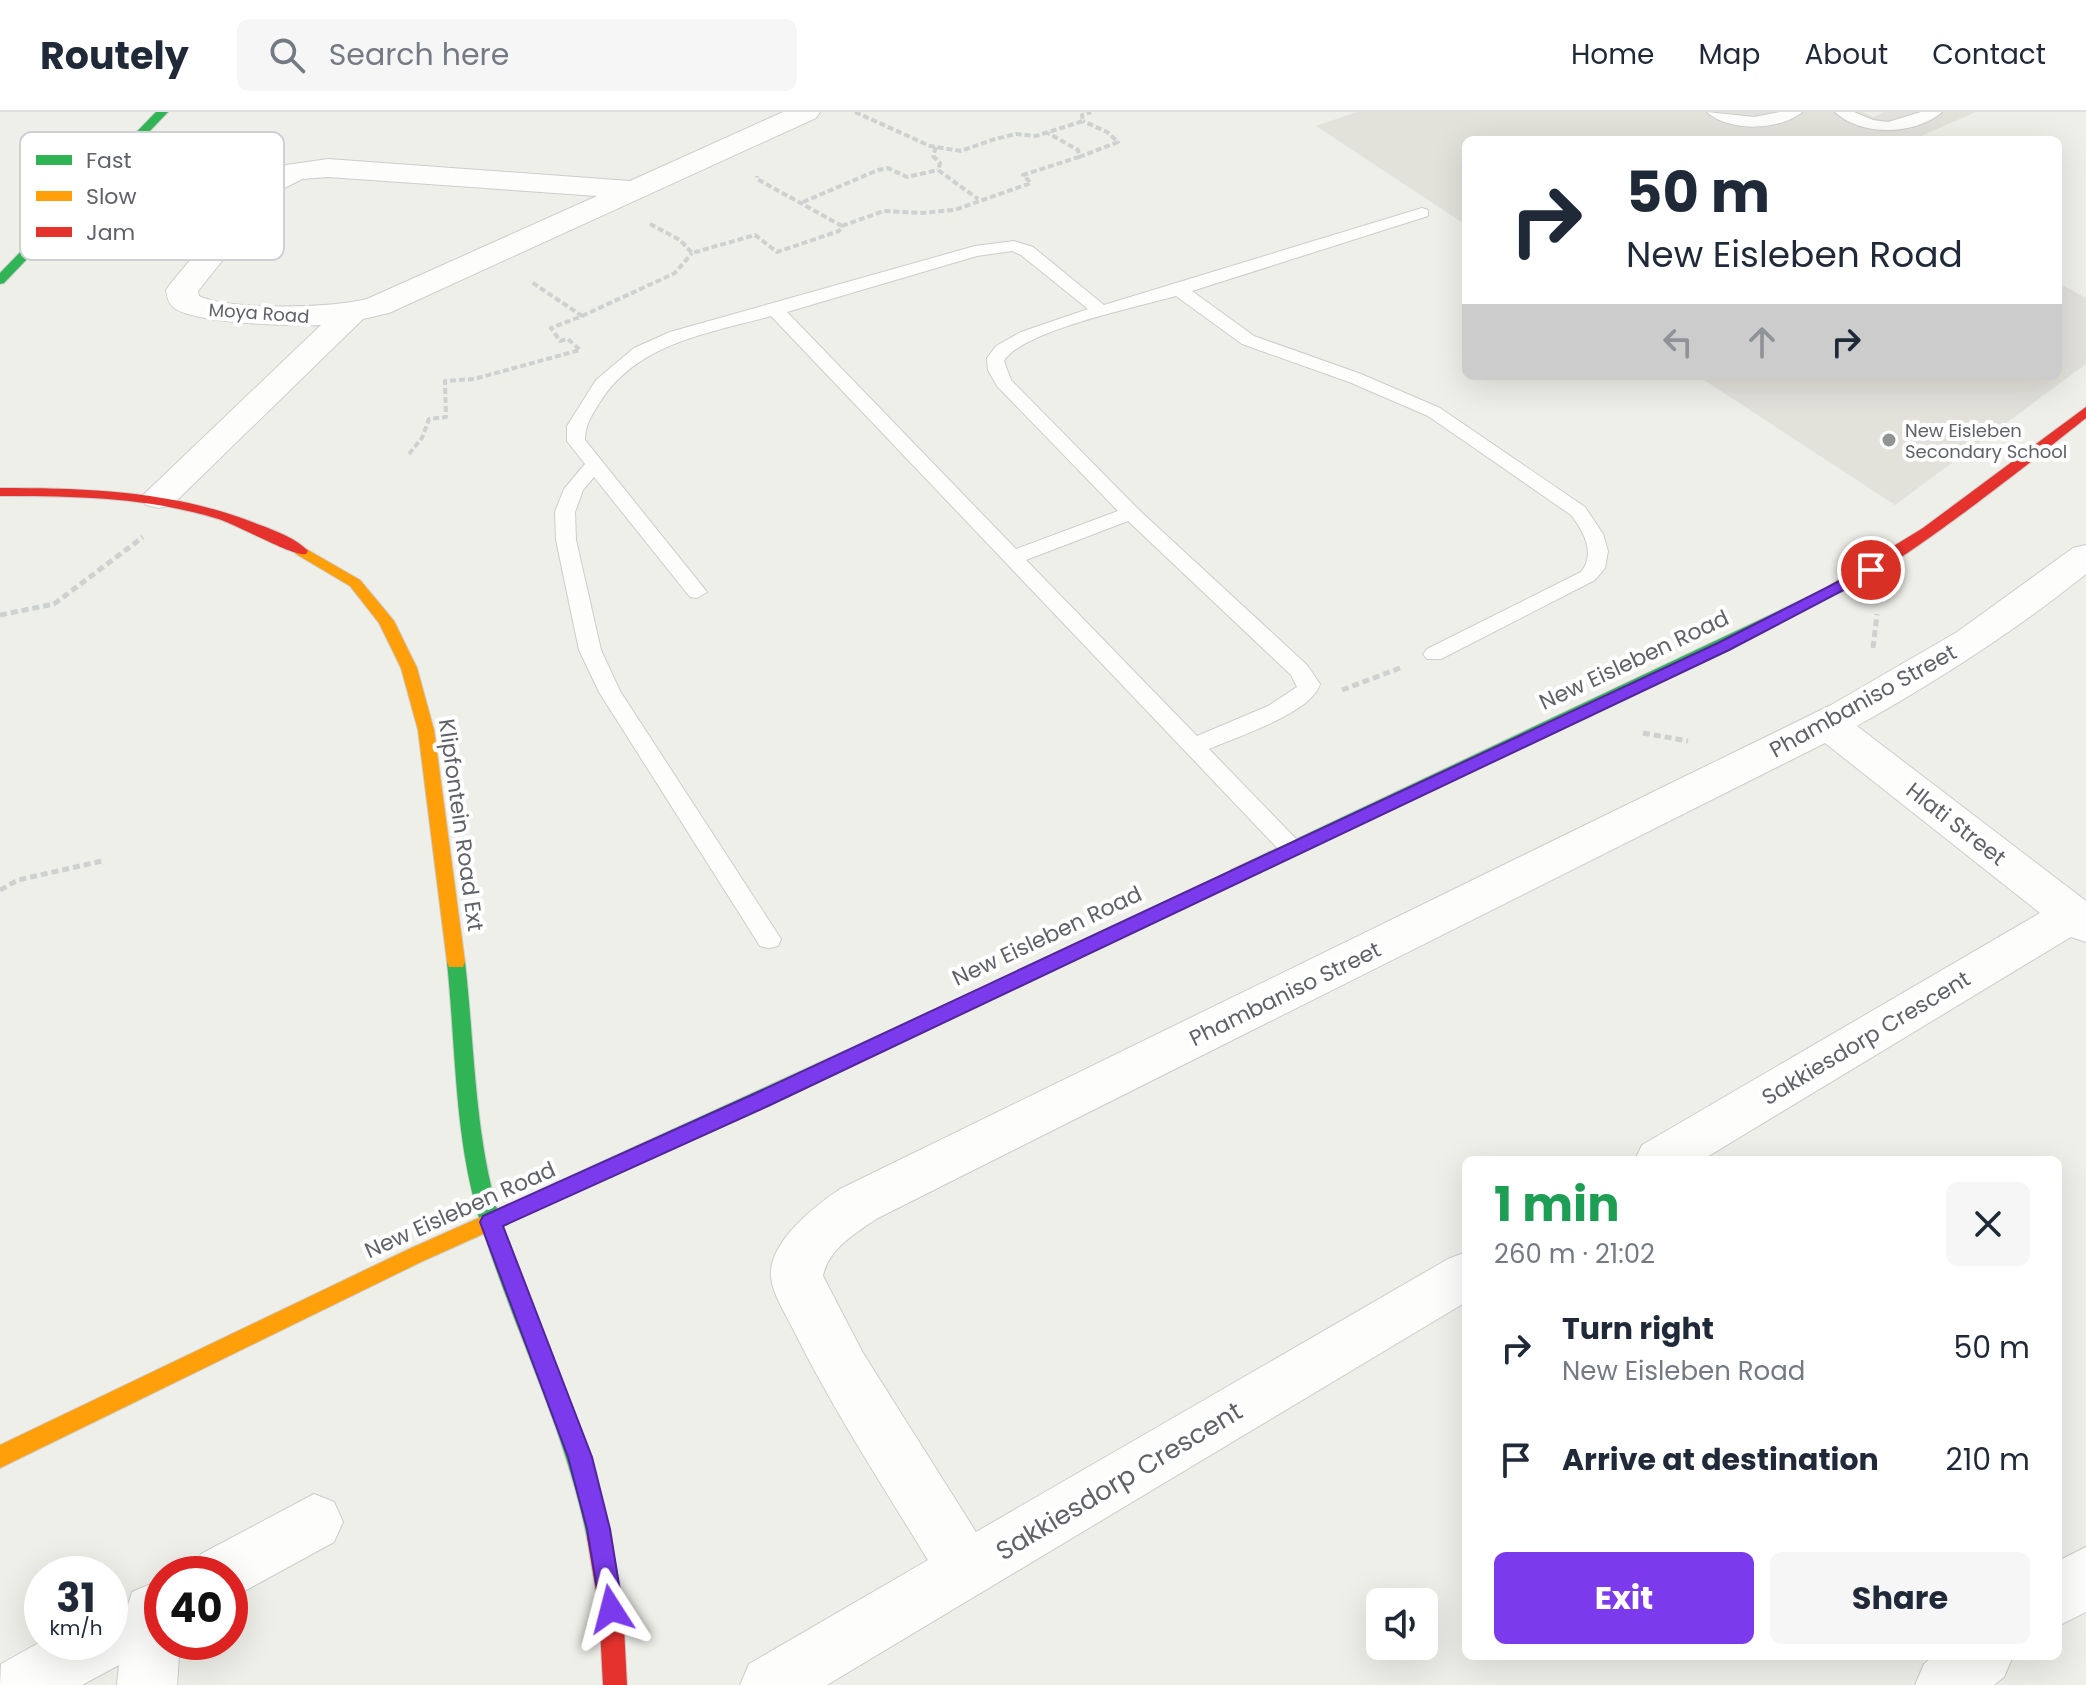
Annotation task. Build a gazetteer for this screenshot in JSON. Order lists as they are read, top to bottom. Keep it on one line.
{"streets":{"main road":["New Eisleben Road","Klipfontein Road Ext"],"street":["Moya Road","Phambaniso Street","Hlati Street","Sakkiesdorp Crescent"]},"crossings":[["New Eisleben Road","Klipfontein Road Ext"],["Phambaniso Street","Hlati Street"],["Phambaniso Street","Sakkiesdorp Crescent"],["Hlati Street","Sakkiesdorp Crescent"]],"places":["New Eisleben Secondary School"],"legend":["Fast","Slow","Jam"],"page":{"header":"Routely","search":"Search here","nav":["Home","Map","About","Contact"],"turn":["50 m","New Eisleben Road"],"heading":["1 min","260 m · 21:02"],"list":[{"name":"Turn right","note":"New Eisleben Road","value":"50 m"},{"name":"Arrive at destination","value":"210 m"}],"buttons":["Exit","Share"],"speed":"31 km/h","limit":"40"}}
